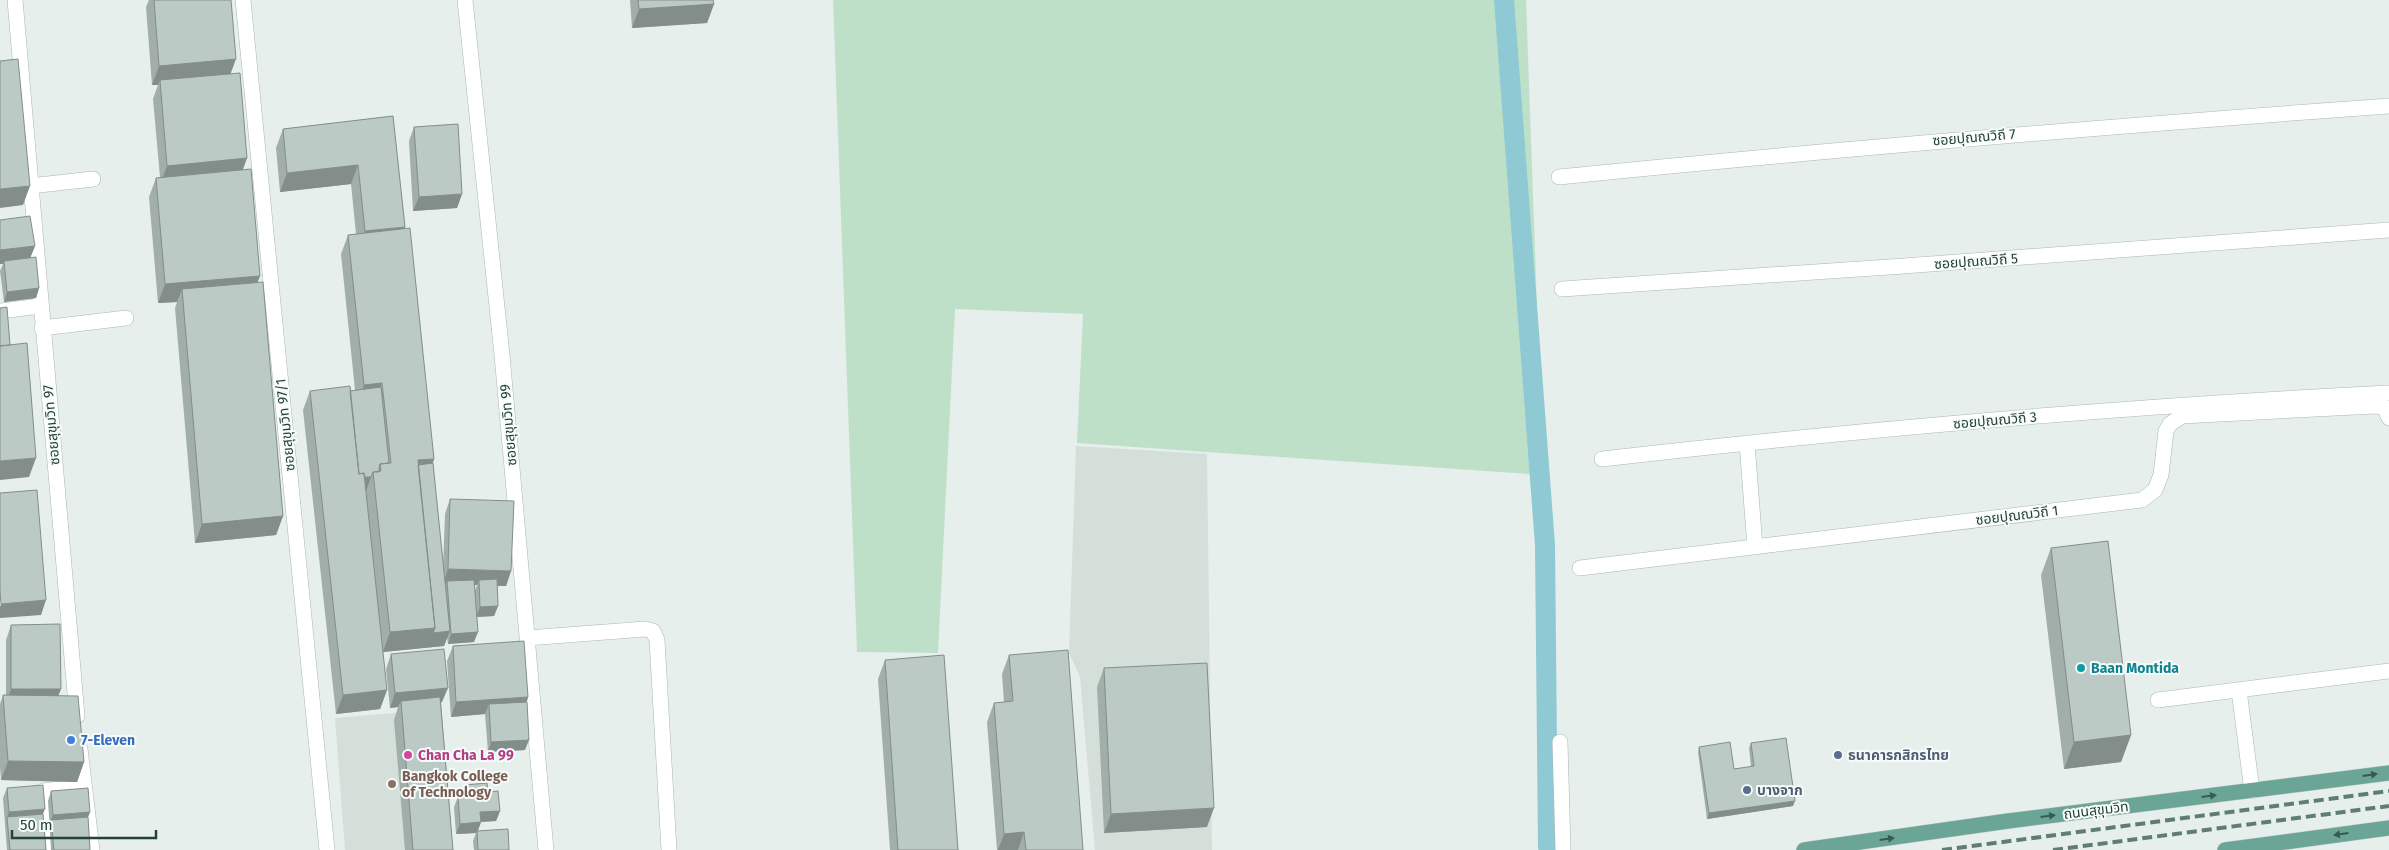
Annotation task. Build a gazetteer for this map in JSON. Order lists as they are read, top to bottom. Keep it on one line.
{"streets":{"main road":["ถนนสุขุมวิท"],"street":["ซอยปุณณวิถี 7","ซอยปุณณวิถี 5","ซอยปุณณวิถี 3","ซอยสุขุมวิท 97","ซอยสุขุมวิท 97/1","ซอยสุขุมวิท 99","ซอยปุณณวิถี 1"]},"places":["Baan Montida","7-Eleven","Chan Cha La 99","ธนาคารกสิกรไทย","Bangkok College of Technology","บางจาก"],"scale_bar":"50 m"}
